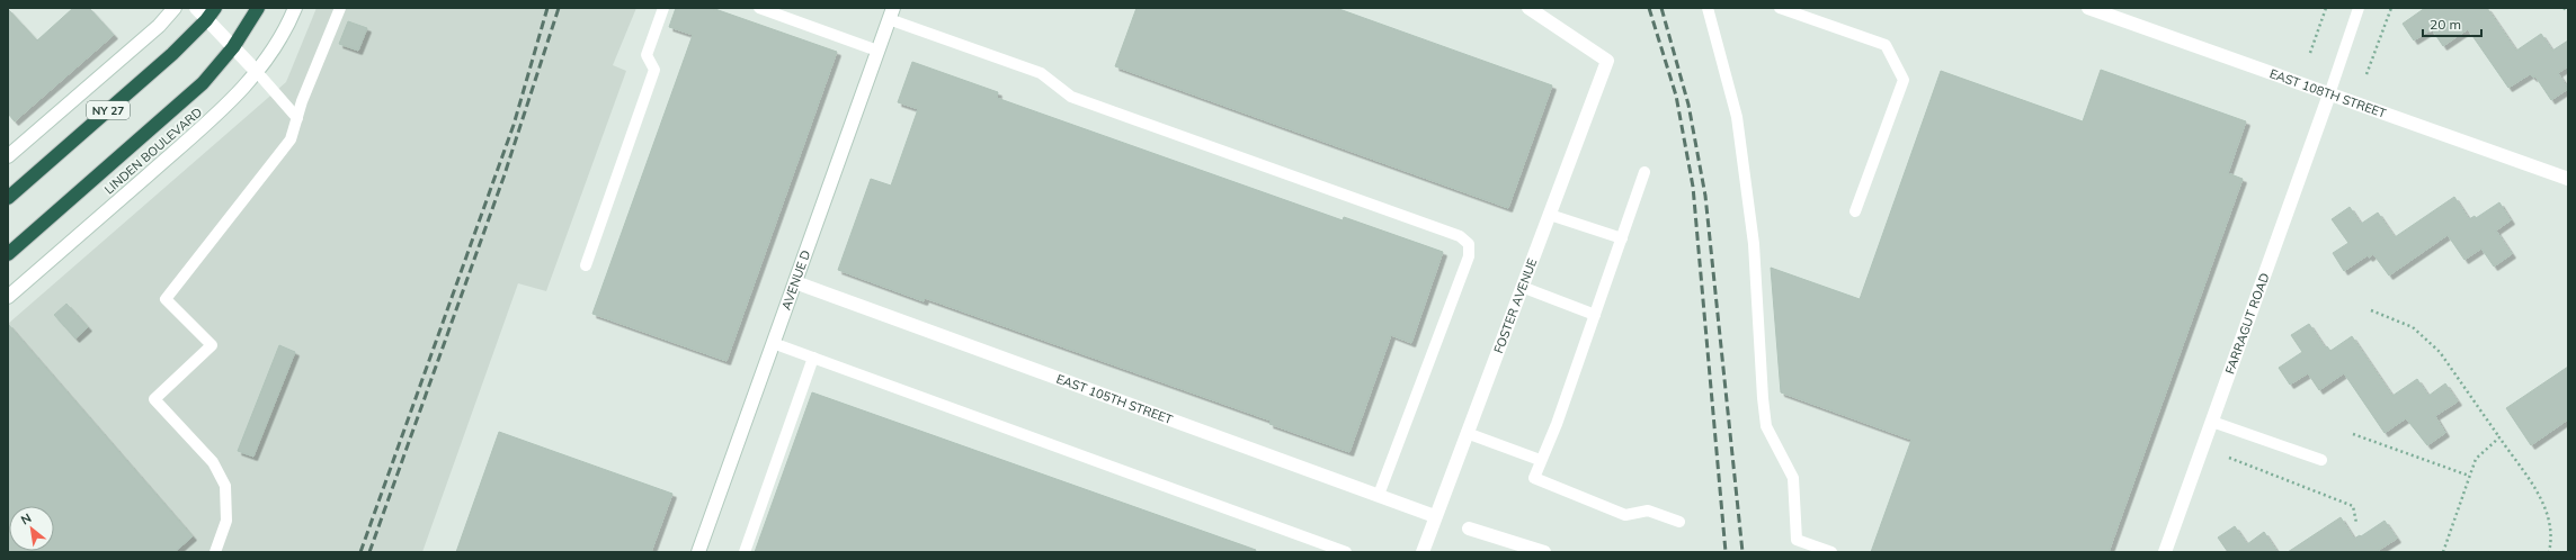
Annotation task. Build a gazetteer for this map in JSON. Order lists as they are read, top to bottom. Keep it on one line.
{"streets":{"highway":["NY 27","LINDEN BOULEVARD"],"street":["EAST 108TH STREET","AVENUE D","FOSTER AVENUE","FARRAGUT ROAD","EAST 105TH STREET"]},"crossings":[["EAST 108TH STREET","FARRAGUT ROAD"],["AVENUE D","EAST 105TH STREET"],["FOSTER AVENUE","EAST 105TH STREET"]],"scale_bar":"20 m","north":"top left"}
